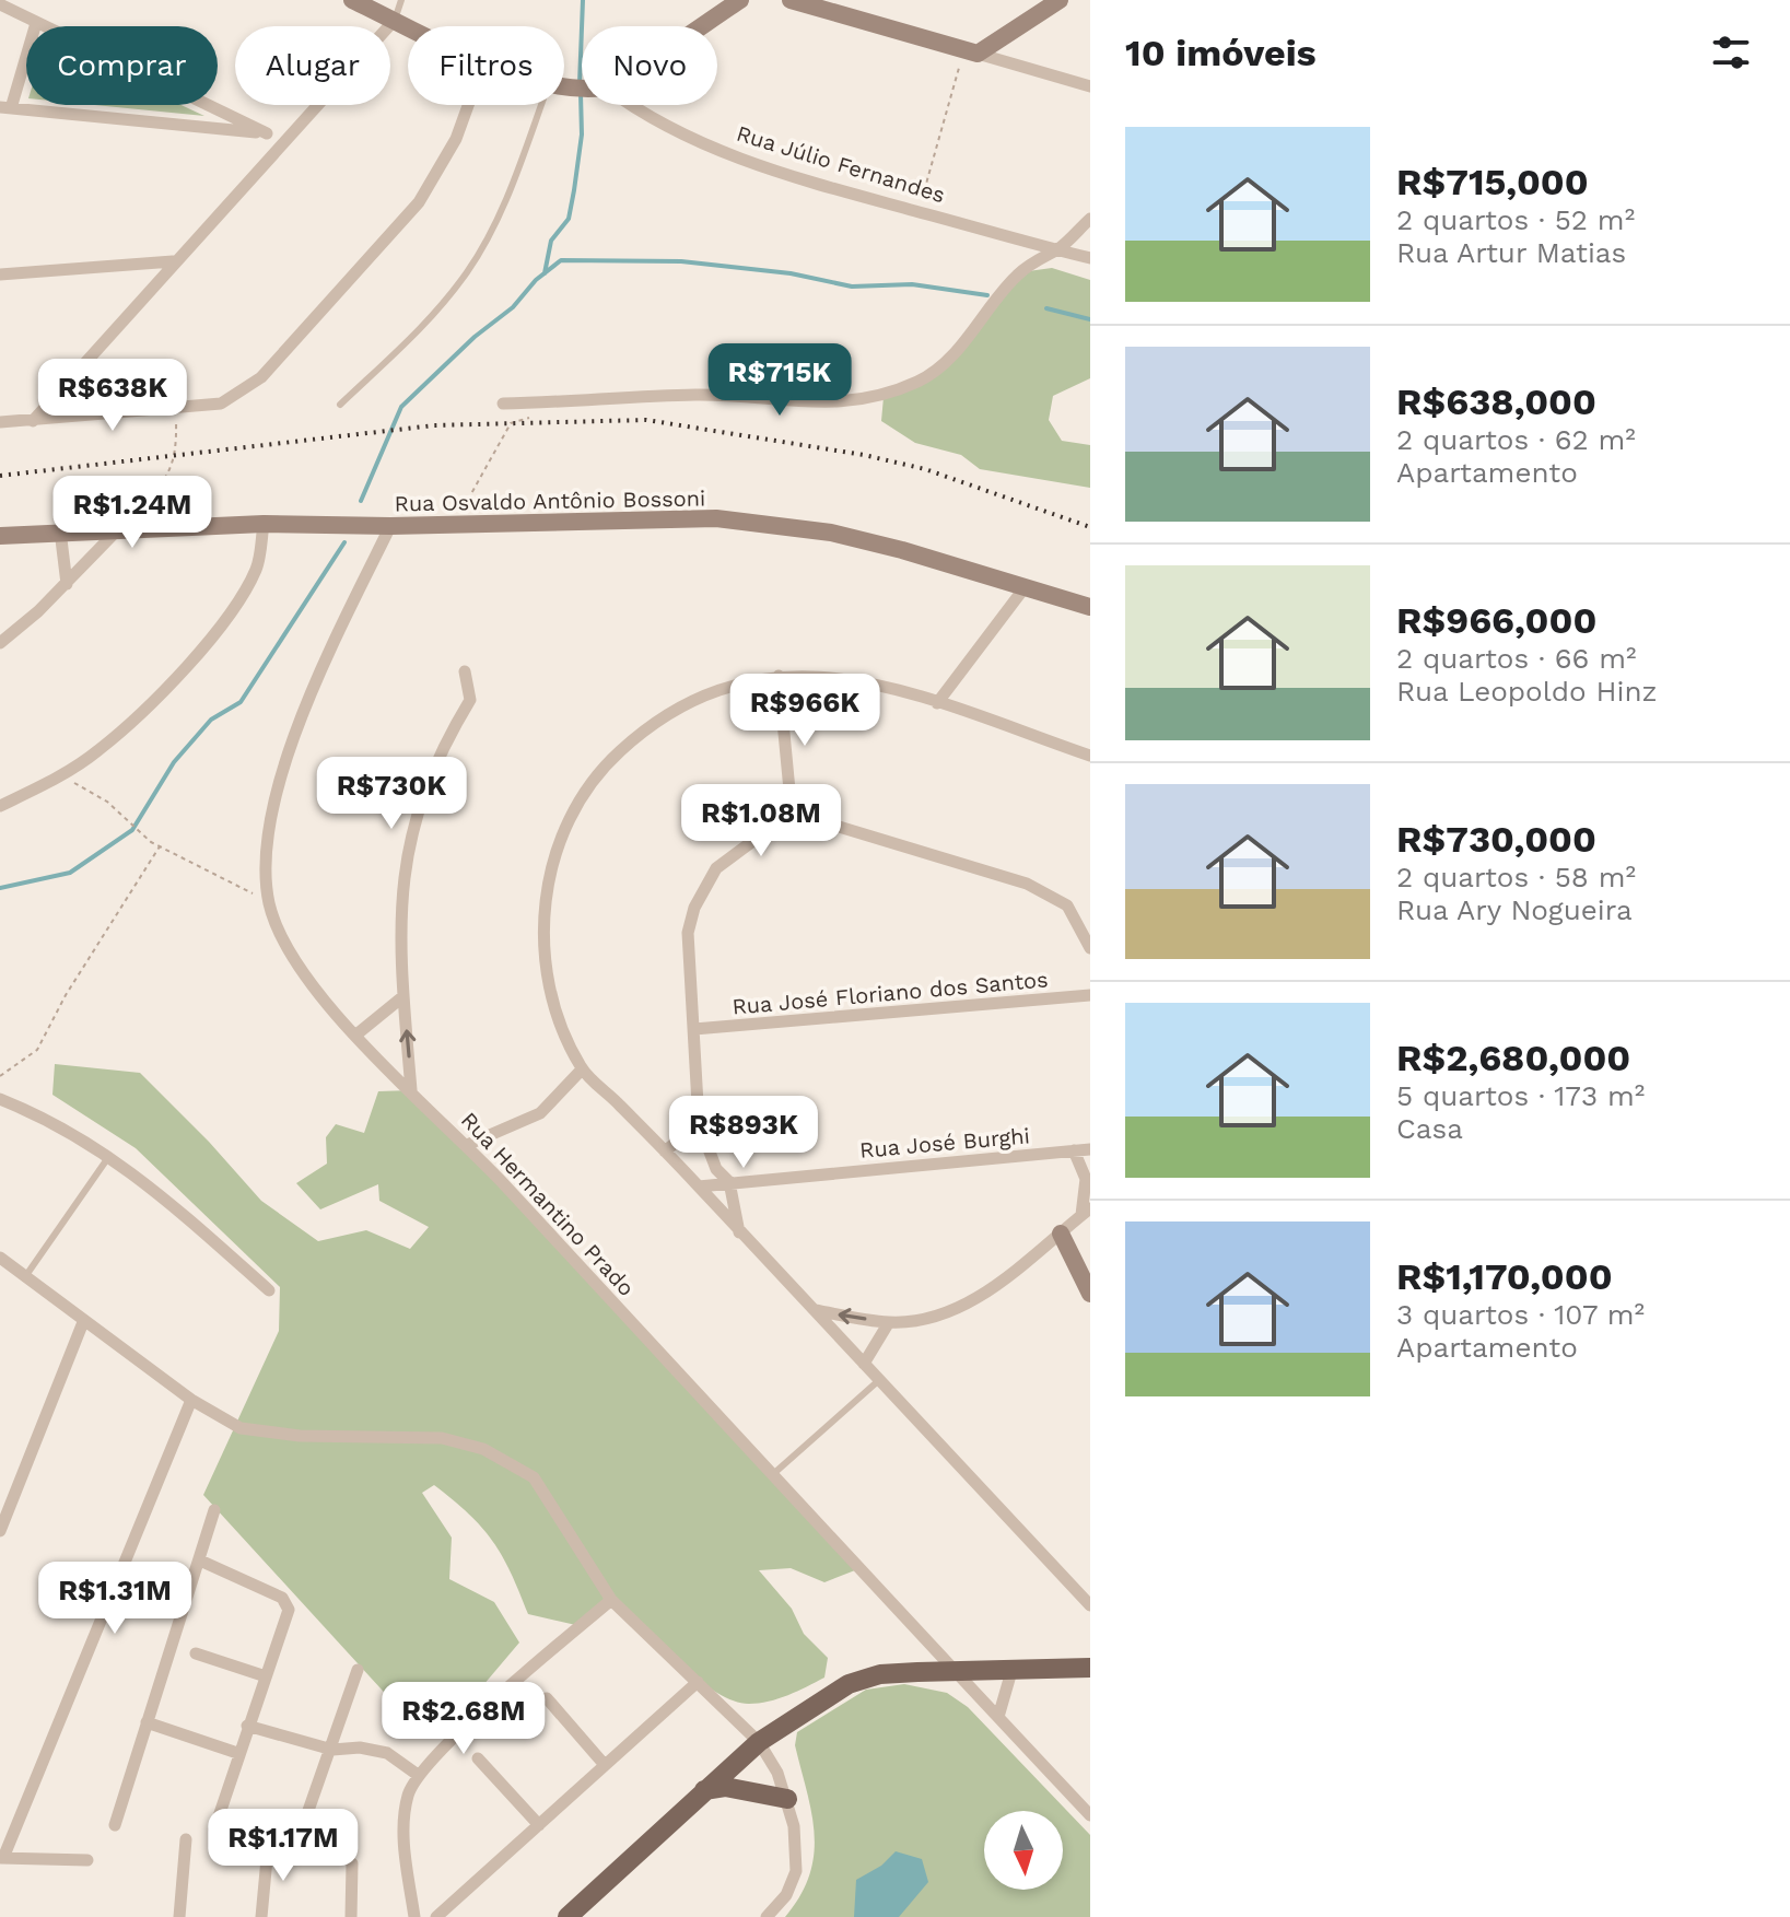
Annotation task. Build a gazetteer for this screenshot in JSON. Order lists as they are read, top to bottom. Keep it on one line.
{"streets":{"street":["Rua Júlio Fernandes","Rua Osvaldo Antônio Bossoni","Rua José Floriano dos Santos","Rua José Burghi","Rua Hermantino Prado"]},"crossings":[["Rua Osvaldo Antônio Bossoni","Rua Hermantino Prado"]],"north":"bottom","page":{"heading":"10 imóveis","chip":["Comprar","Alugar","Filtros","Novo"],"list":[{"name":"R$715,000","note":"2 quartos · 52 m² · Rua Artur Matias"},{"name":"R$638,000","note":"2 quartos · 62 m² · Apartamento"},{"name":"R$966,000","note":"2 quartos · 66 m² · Rua Leopoldo Hinz"},{"name":"R$730,000","note":"2 quartos · 58 m² · Rua Ary Nogueira"},{"name":"R$2,680,000","note":"5 quartos · 173 m² · Casa"},{"name":"R$1,170,000","note":"3 quartos · 107 m² · Apartamento"}],"price":["R$715K","R$638K","R$1.24M","R$966K","R$730K","R$1.08M","R$893K","R$1.31M","R$2.68M","R$1.17M"]}}
